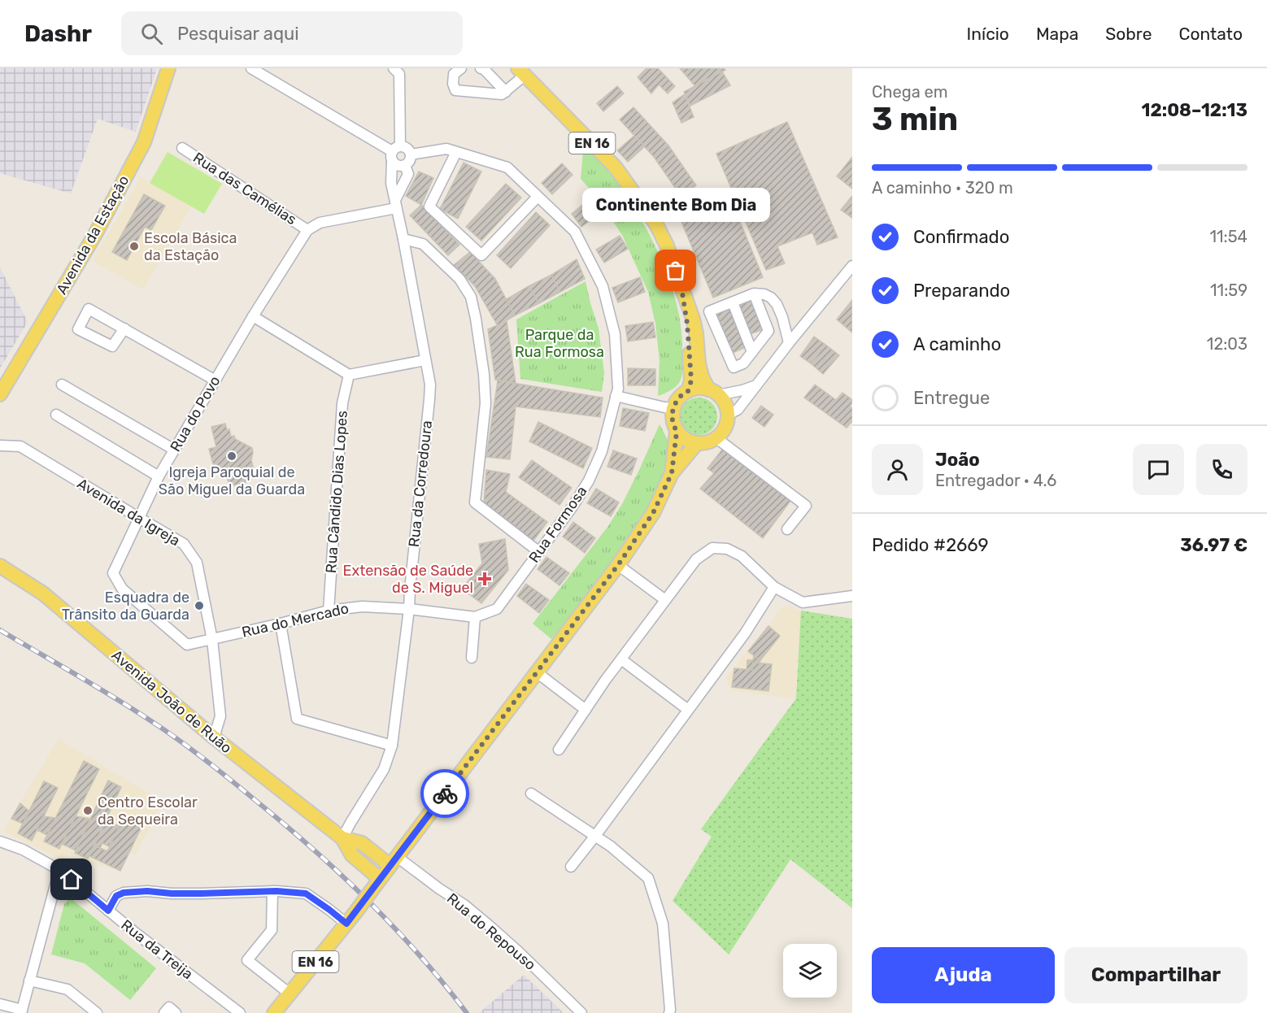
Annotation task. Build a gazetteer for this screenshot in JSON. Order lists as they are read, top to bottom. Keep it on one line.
{"streets":{"main road":["EN 16","Avenida da Estação","Avenida João de Ruão"],"street":["Rua das Camélias","Rua do Povo","Rua da Corredoura","Rua Cândido Dias Lopes","Avenida da Igreja","Rua Formosa","Rua do Mercado","Rua do Repouso","Rua da Treija"]},"crossings":[["EN 16","Rua do Repouso"],["Rua das Camélias","Rua do Povo"],["Rua do Povo","Avenida da Igreja"],["Rua do Povo","Rua do Mercado"],["Rua da Corredoura","Rua Formosa"],["Rua da Corredoura","Rua do Mercado"],["Rua da Corredoura","Avenida João de Ruão"],["Rua Cândido Dias Lopes","Rua do Mercado"],["Avenida da Igreja","Rua do Mercado"],["Avenida da Igreja","Avenida João de Ruão"]],"parks":["Parque da Rua Formosa"],"places":{"other":["Escola Básica da Estação","Continente Bom Dia","Igreja Paroquial de São Miguel da Guarda","Esquadra de Trânsito da Guarda","Centro Escolar da Sequeira"],"health":["Extensão de Saúde de S. Miguel"]},"page":{"header":"Dashr","search":"Pesquisar aqui","nav":["Início","Mapa","Sobre","Contato"],"heading":["3 min","Chega em","12:08–12:13"],"panel":["João","Entregador · 4.6","Pedido #2669","36.97 €"],"bar":"A caminho · 320 m","bubble":"Continente Bom Dia","list":[["Confirmado","11:54"],["Preparando","11:59"],["A caminho","12:03"],"Entregue"],"buttons":["Ajuda","Compartilhar"]}}
